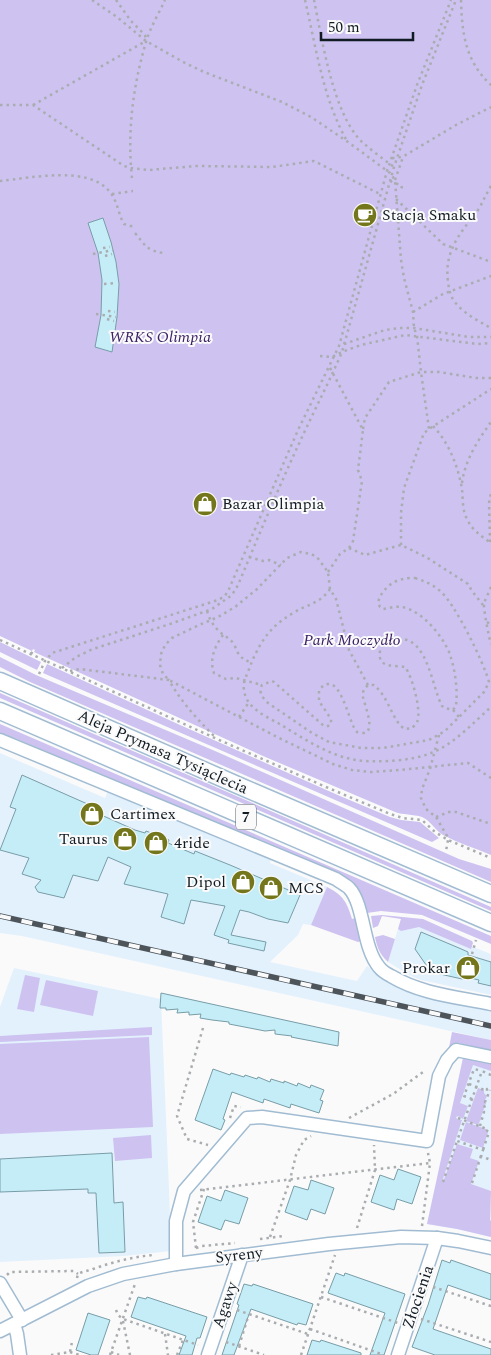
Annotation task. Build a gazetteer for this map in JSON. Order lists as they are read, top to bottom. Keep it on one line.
{"streets":{"main road":["Aleja Prymasa Tysiąclecia","7"],"street":["Syreny","Złocienia","Agawy"]},"crossings":[["Syreny","Złocienia"],["Syreny","Agawy"]],"parks":["WRKS Olimpia","Park Moczydło"],"places":{"cafe":["Stacja Smaku"],"shop":["Bazar Olimpia","Cartimex","Taurus","4ride","Dipol","MCS","Prokar"]},"scale_bar":"50 m"}
